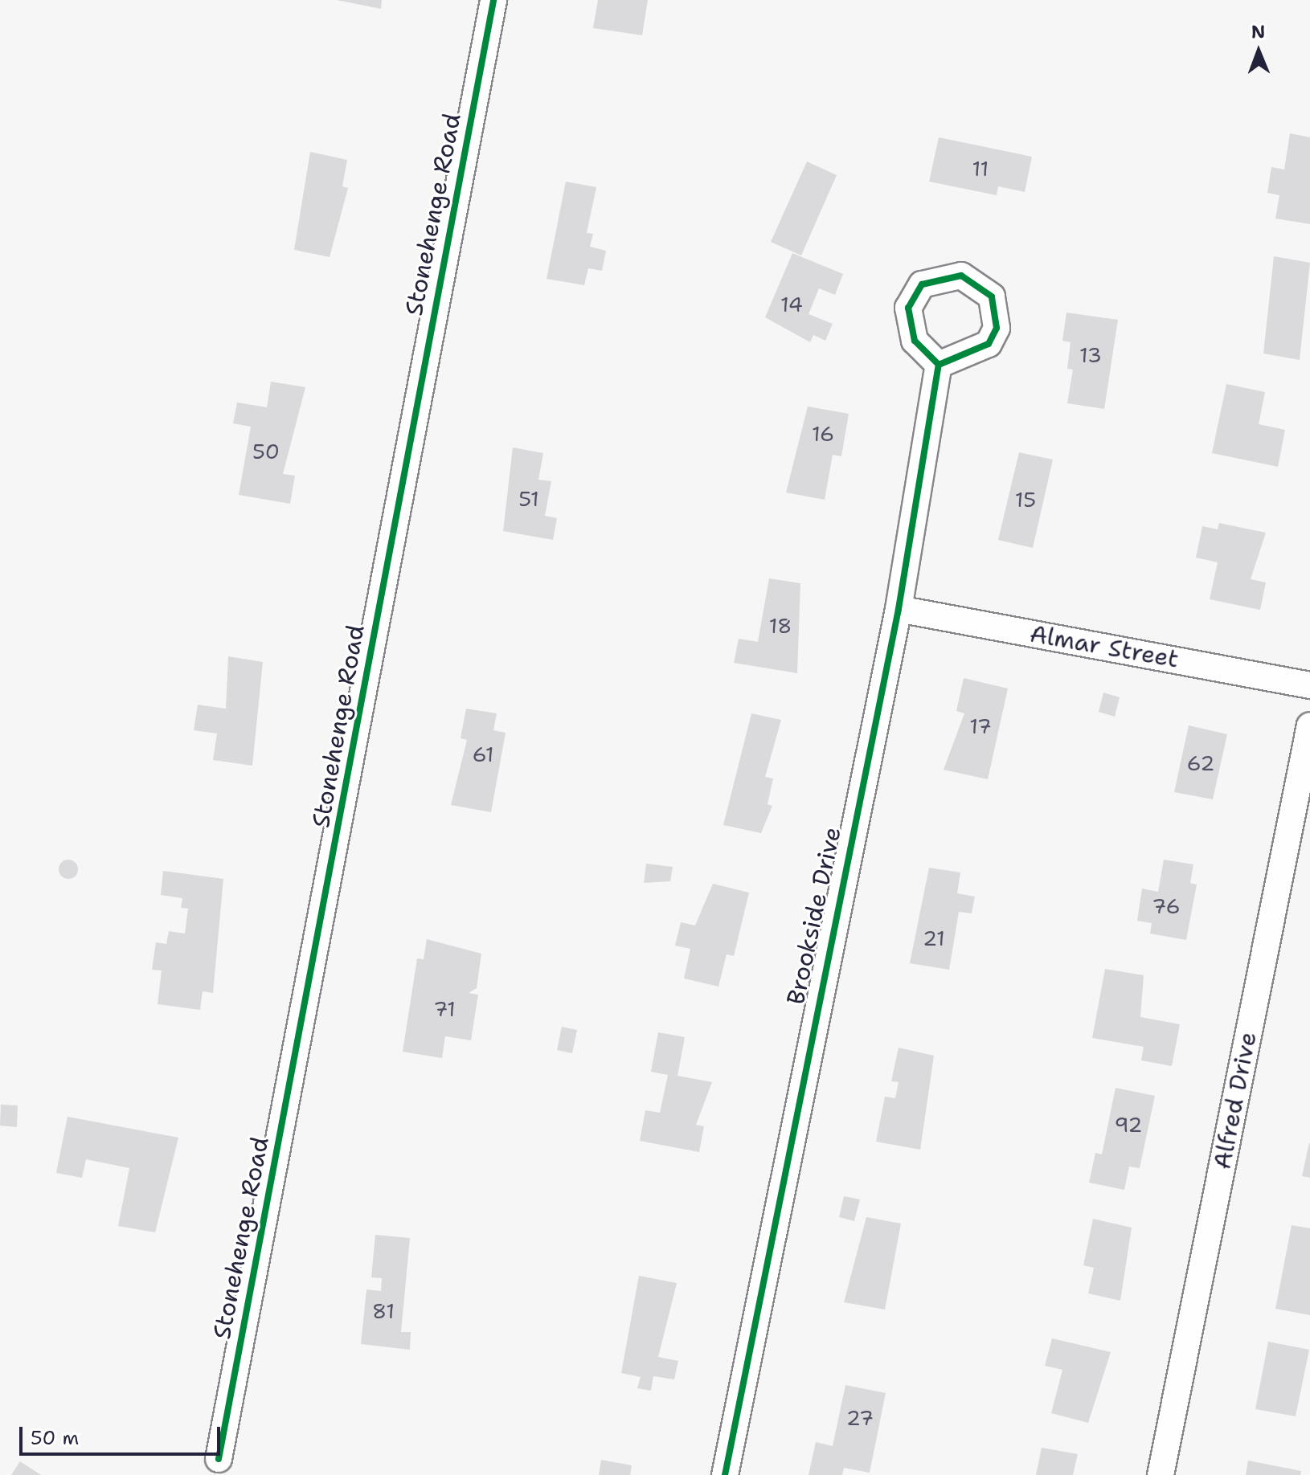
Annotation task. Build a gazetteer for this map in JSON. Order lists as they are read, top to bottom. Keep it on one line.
{"streets":{"street":["Stonehenge Road","Almar Street","Brookside Drive","Alfred Drive"]},"crossings":[["Almar Street","Brookside Drive"]],"house_numbers":["11","14","13","16","50","51","15","18","17","61","62","76","21","71","92","81","27"],"scale_bar":"50 m","north":"top"}
